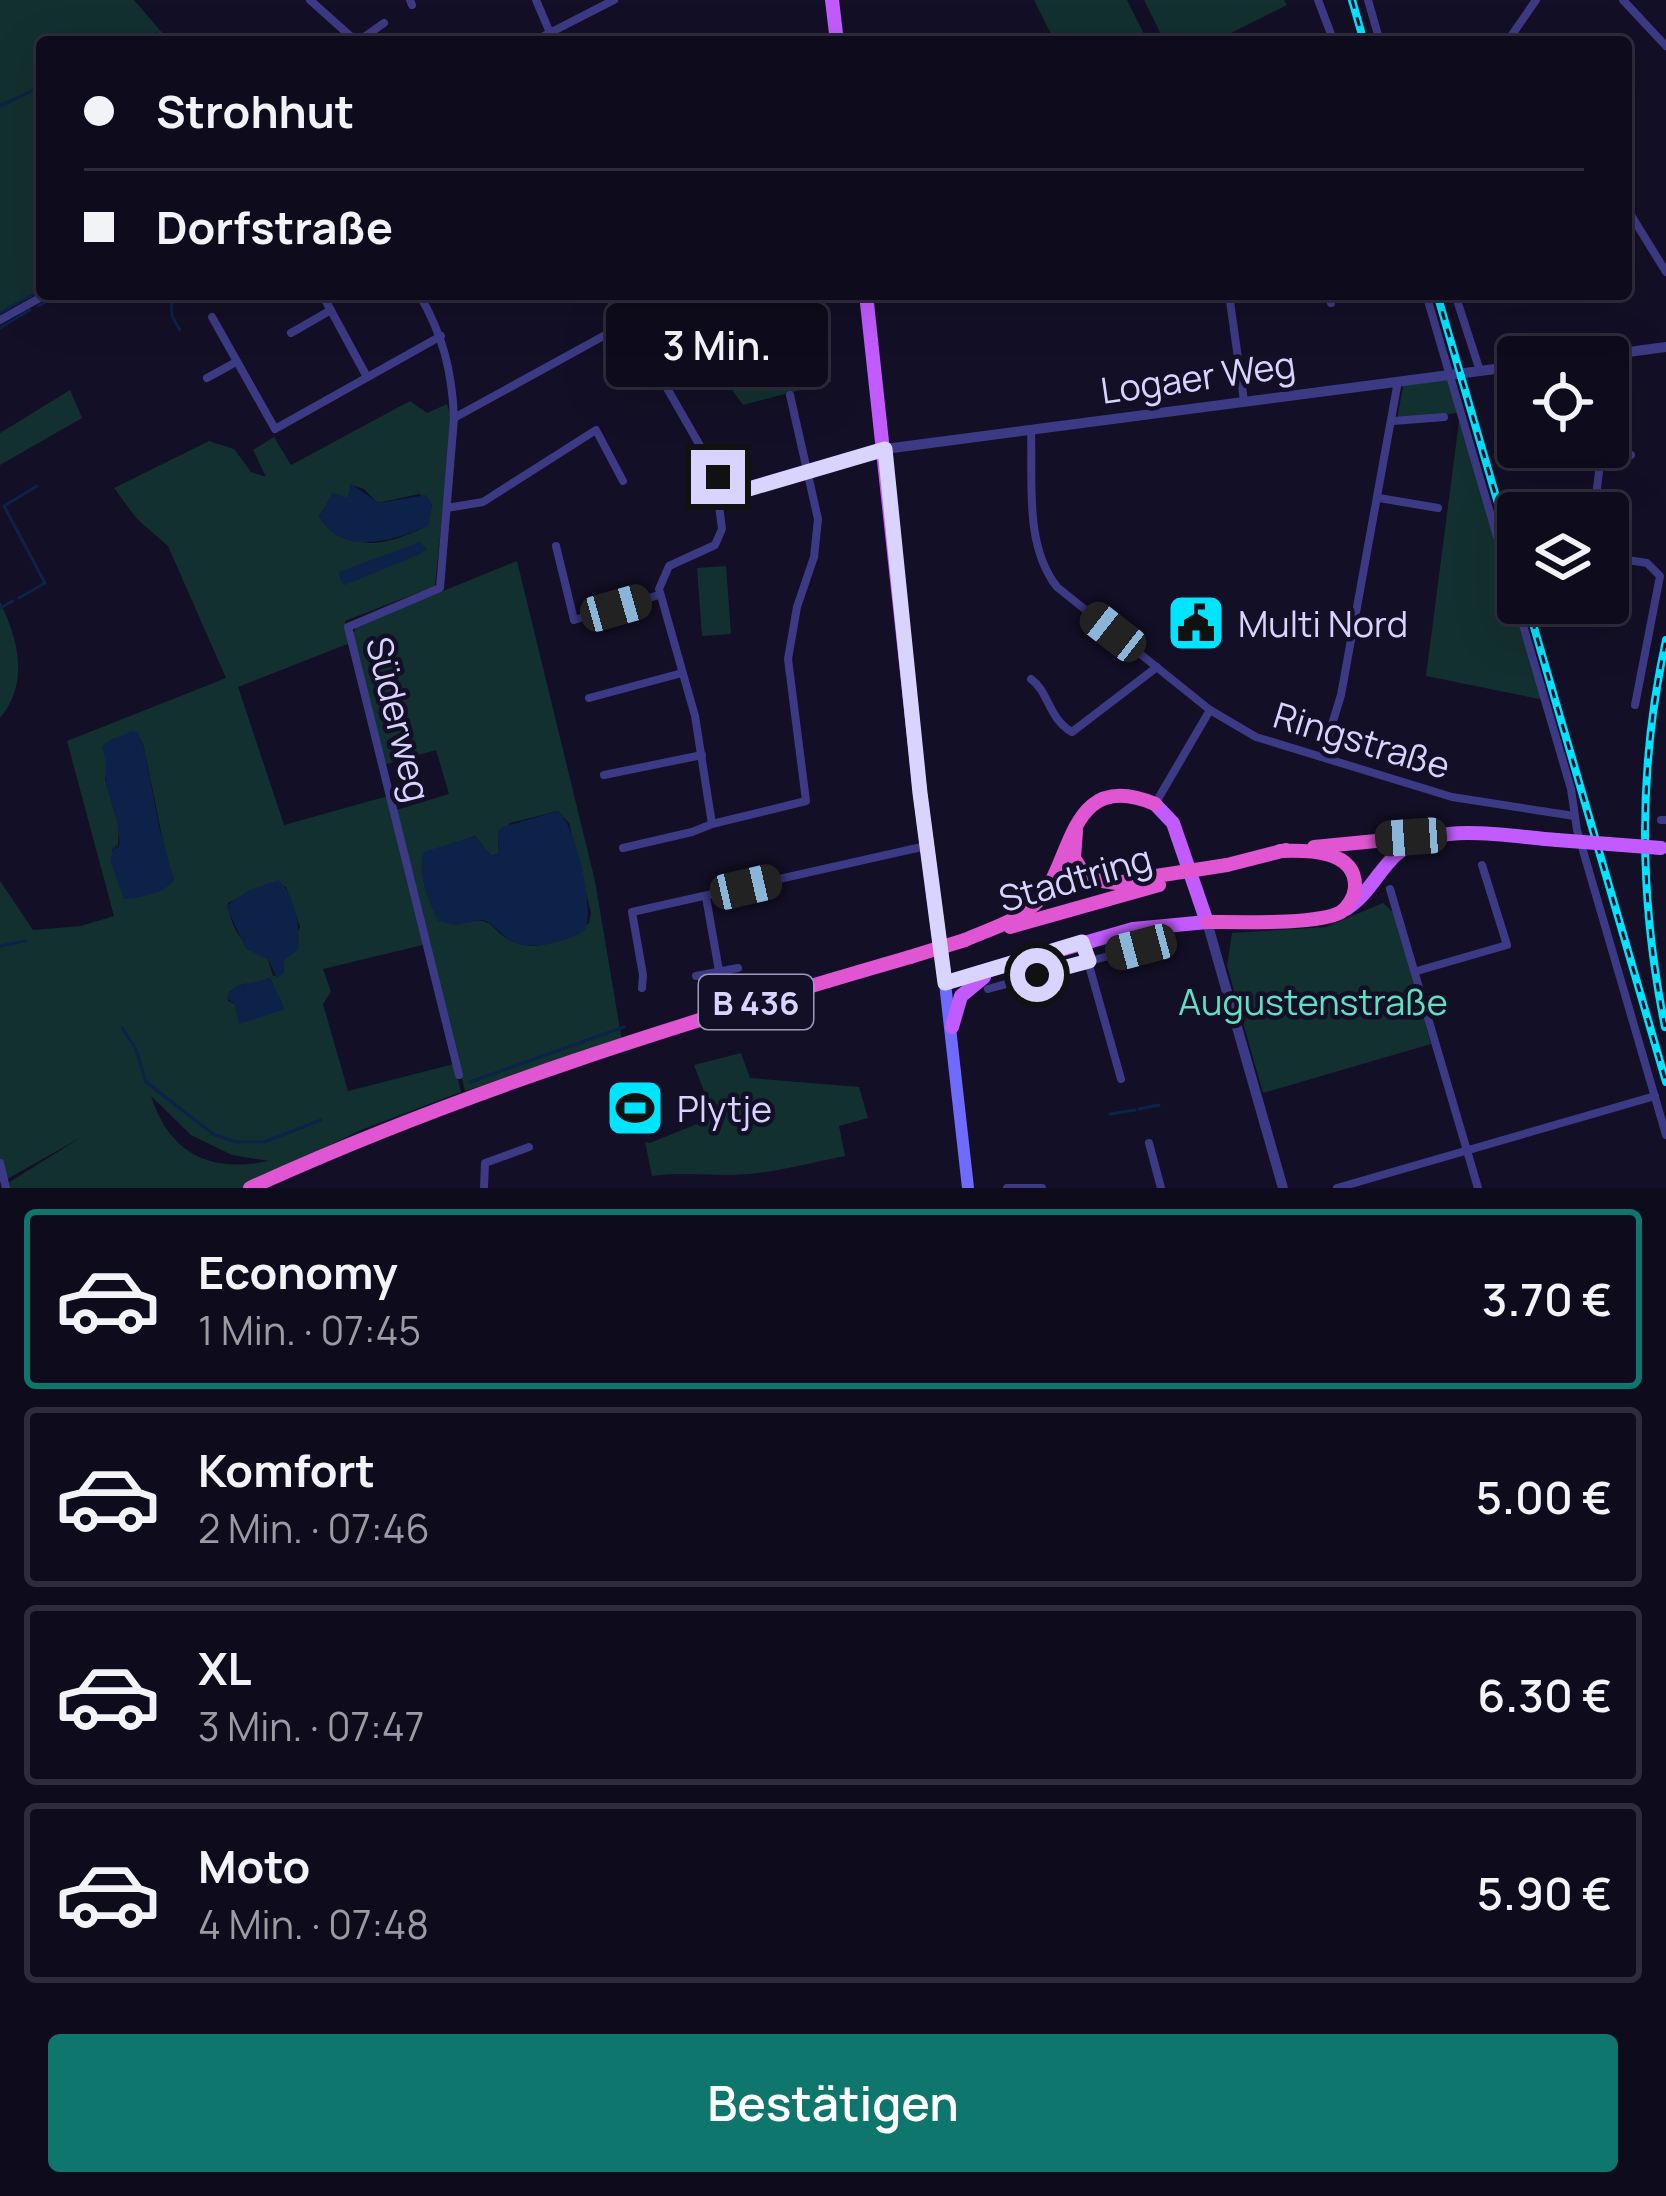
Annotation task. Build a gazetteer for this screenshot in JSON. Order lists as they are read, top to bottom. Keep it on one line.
{"streets":{"highway":["Stadtring","B 436"],"street":["Logaer Weg","Süderweg","Ringstraße"]},"crossings":[["Logaer Weg","Ringstraße"]],"parks":["Augustenstraße"],"places":{"public building":["Multi Nord"],"sports":["Plytje"]},"page":{"banner":["Strohhut","Dorfstraße"],"bubble":"3 Min.","list":[{"name":"Economy","note":"1 Min. · 07:45","value":"3.70 €"},{"name":"Komfort","note":"2 Min. · 07:46","value":"5.00 €"},{"name":"XL","note":"3 Min. · 07:47","value":"6.30 €"},{"name":"Moto","note":"4 Min. · 07:48","value":"5.90 €"}],"buttons":"Bestätigen"}}
